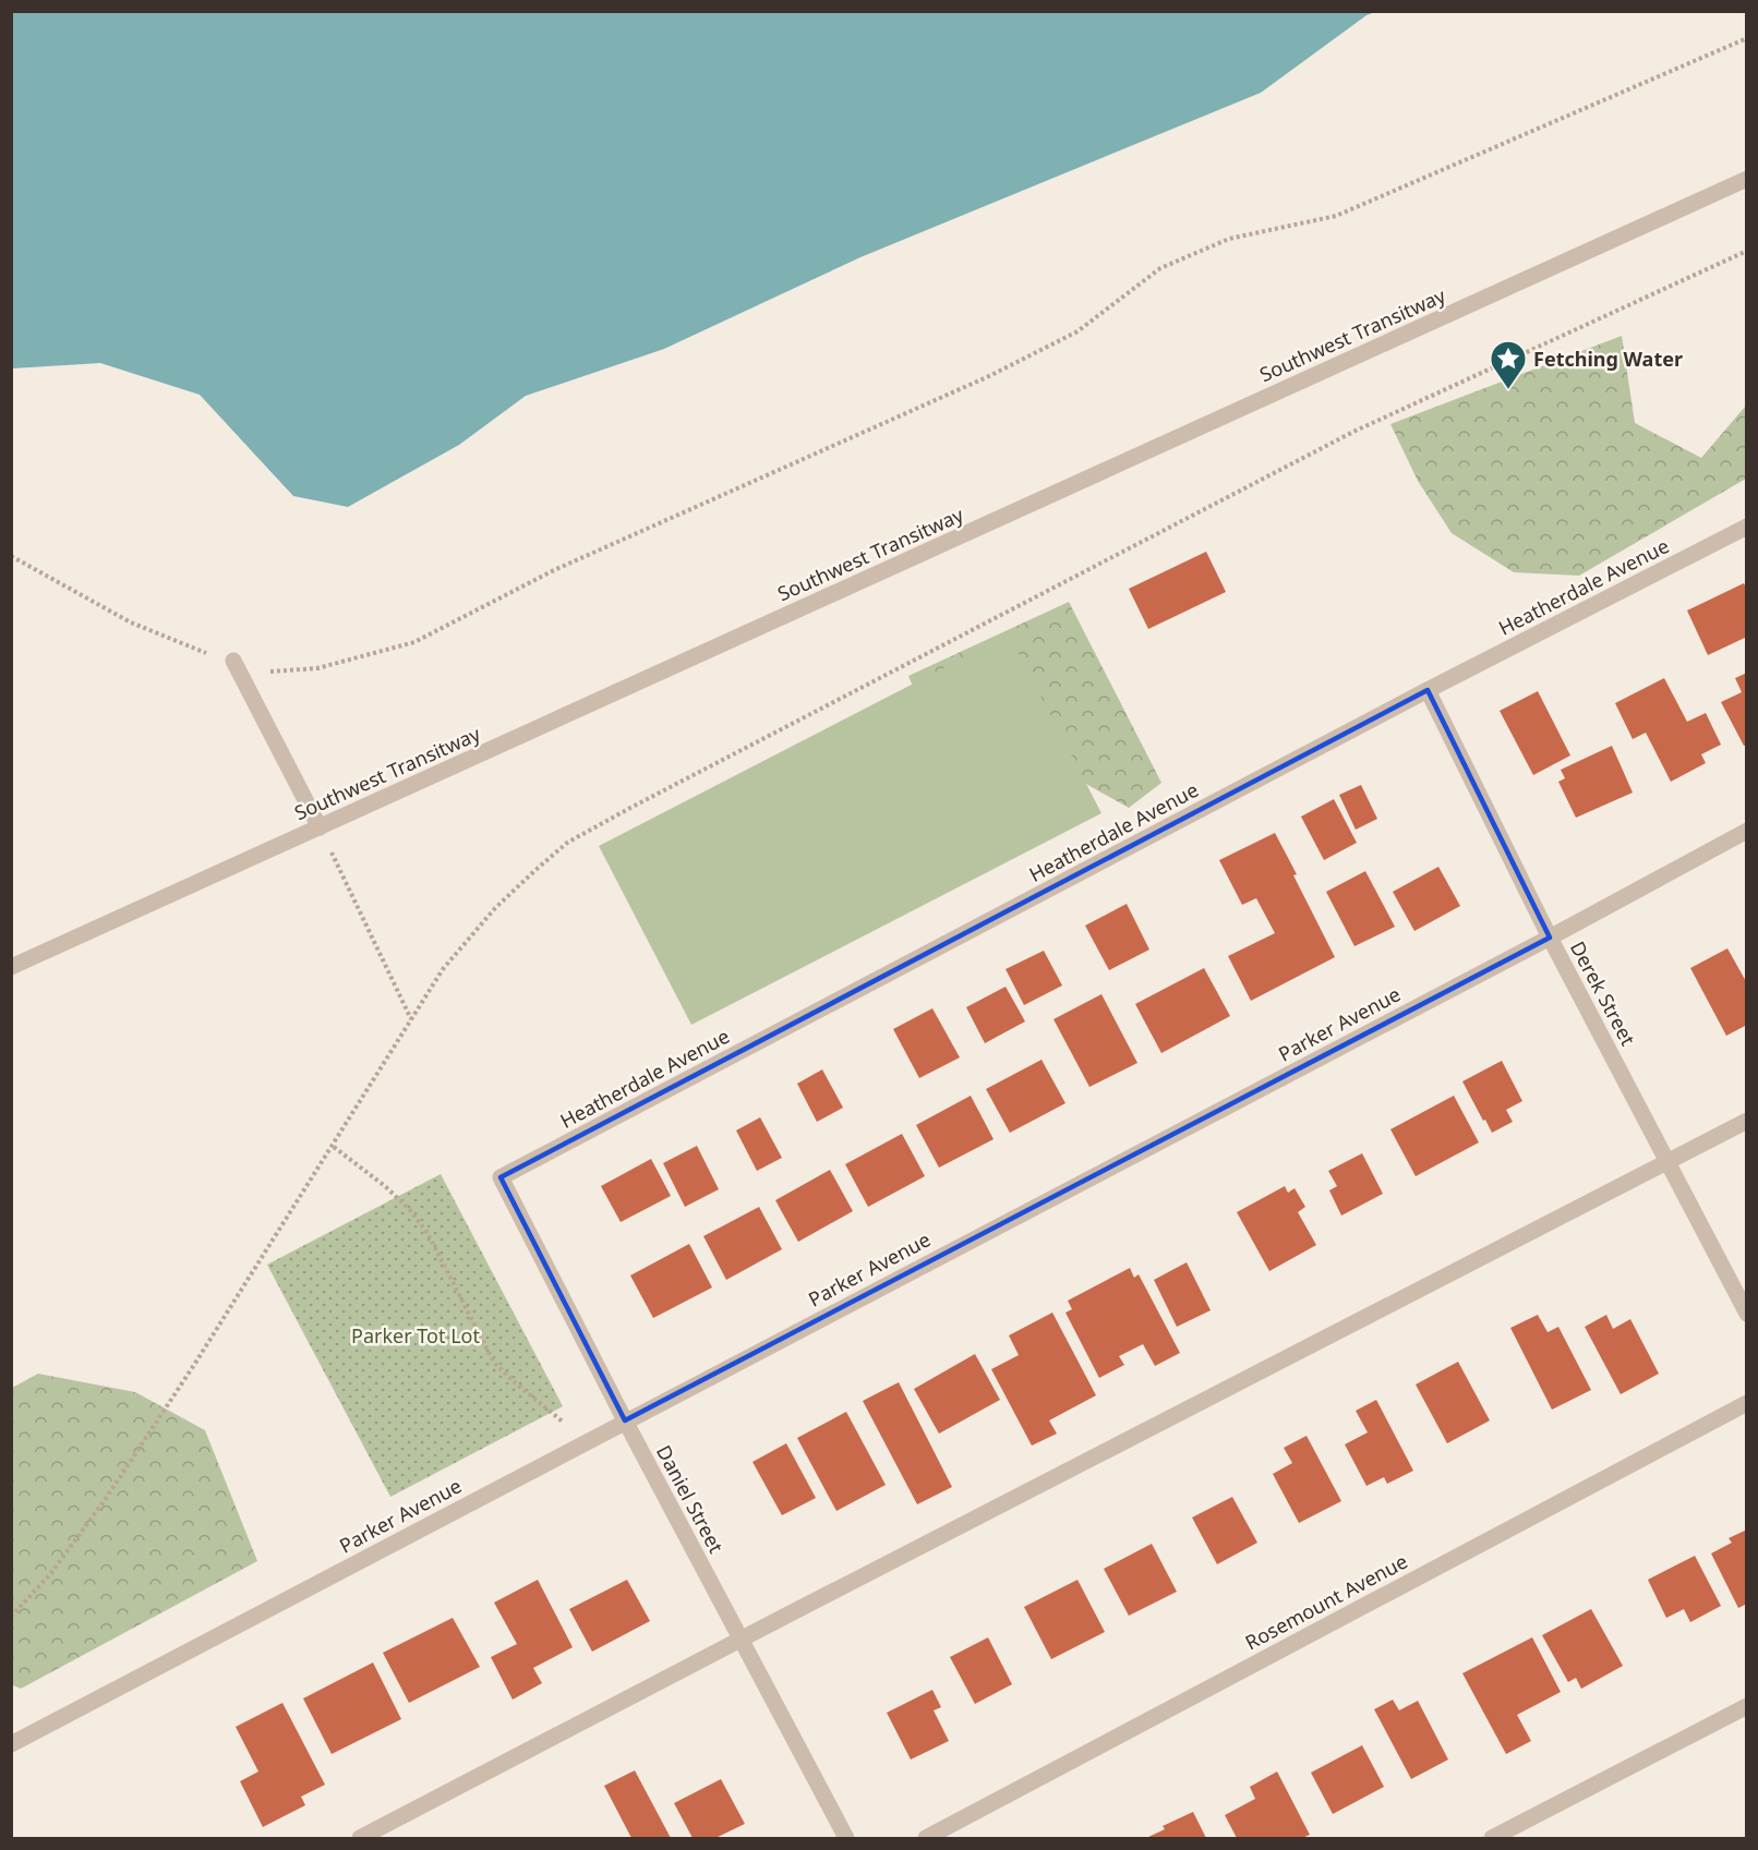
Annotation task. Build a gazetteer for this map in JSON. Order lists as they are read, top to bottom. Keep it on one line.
{"streets":{"street":["Southwest Transitway","Heatherdale Avenue","Derek Street","Parker Avenue","Daniel Street","Rosemount Avenue"]},"crossings":[["Heatherdale Avenue","Derek Street"],["Heatherdale Avenue","Daniel Street"],["Derek Street","Parker Avenue"],["Parker Avenue","Daniel Street"]],"parks":["Parker Tot Lot"],"places":{"place":["Fetching Water"]}}
